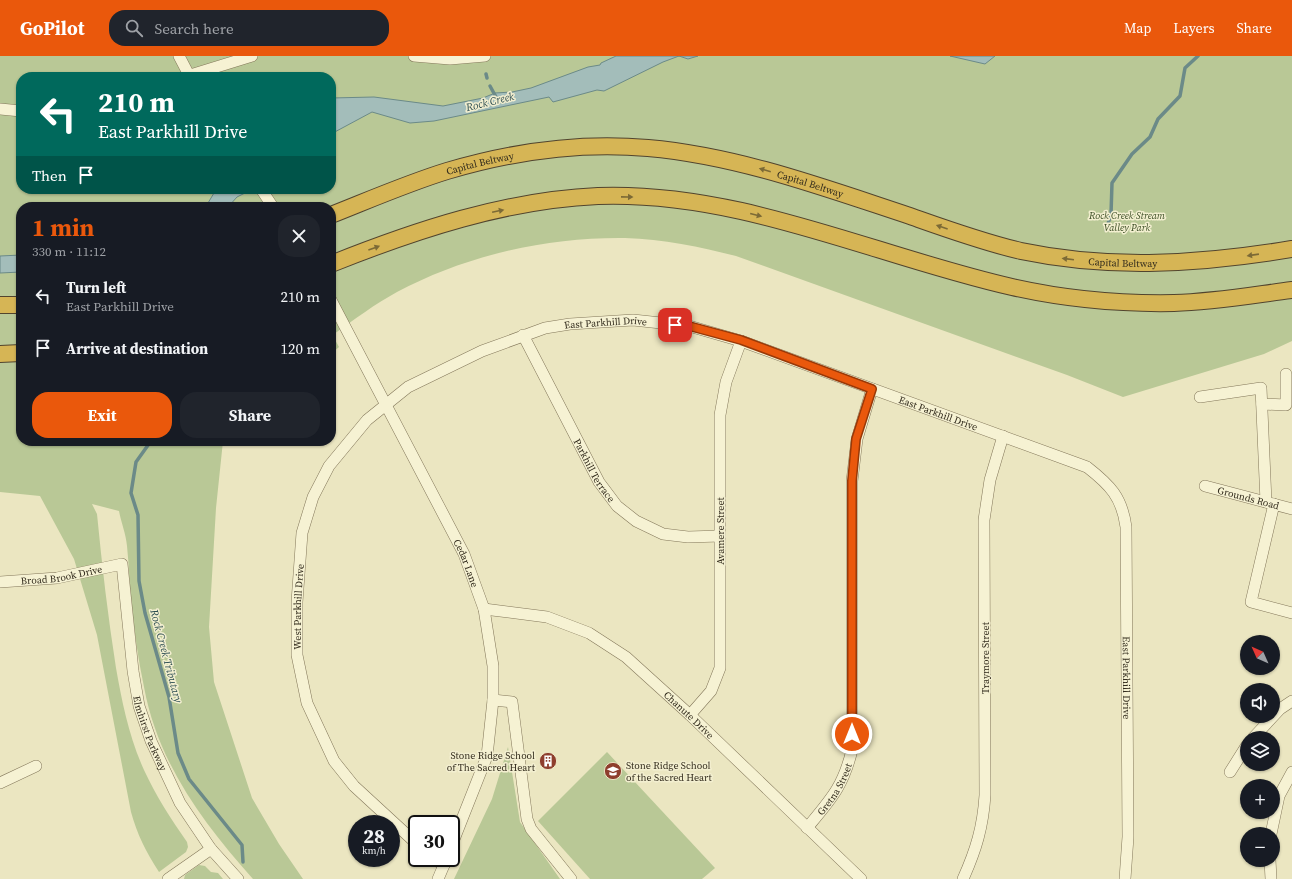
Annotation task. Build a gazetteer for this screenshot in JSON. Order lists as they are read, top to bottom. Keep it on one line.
{"streets":{"highway":["Capital Beltway"],"street":["East Parkhill Drive","Parkhill Terrace","Grounds Road","Avamere Street","Cedar Lane","Broad Brook Drive","West Parkhill Drive","Traymore Street","Chanute Drive","Elmhirst Parkway","Gretna Street"]},"crossings":[["East Parkhill Drive","Parkhill Terrace"],["East Parkhill Drive","Avamere Street"],["East Parkhill Drive","Cedar Lane"],["East Parkhill Drive","West Parkhill Drive"],["East Parkhill Drive","Traymore Street"],["East Parkhill Drive","Gretna Street"],["Parkhill Terrace","Avamere Street"],["Avamere Street","Chanute Drive"],["Cedar Lane","West Parkhill Drive"],["Cedar Lane","Chanute Drive"],["Broad Brook Drive","Elmhirst Parkway"],["Chanute Drive","Gretna Street"]],"water":["Rock Creek","Rock Creek Tributary"],"parks":["Rock Creek Stream Valley Park"],"places":{"building":["Stone Ridge School of The Sacred Heart"],"school or university":["Stone Ridge School of the Sacred Heart"]},"north":"top left","page":{"header":"GoPilot","search":"Search here","nav":["Map","Layers","Share"],"turn":["210 m","East Parkhill Drive"],"then":"Then","heading":["1 min","330 m · 11:12"],"list":[{"name":"Turn left","note":"East Parkhill Drive","value":"210 m"},{"name":"Arrive at destination","value":"120 m"}],"buttons":["Exit","Share"],"map_buttons":["+","−"],"speed":"28 km/h","limit":"30"}}
